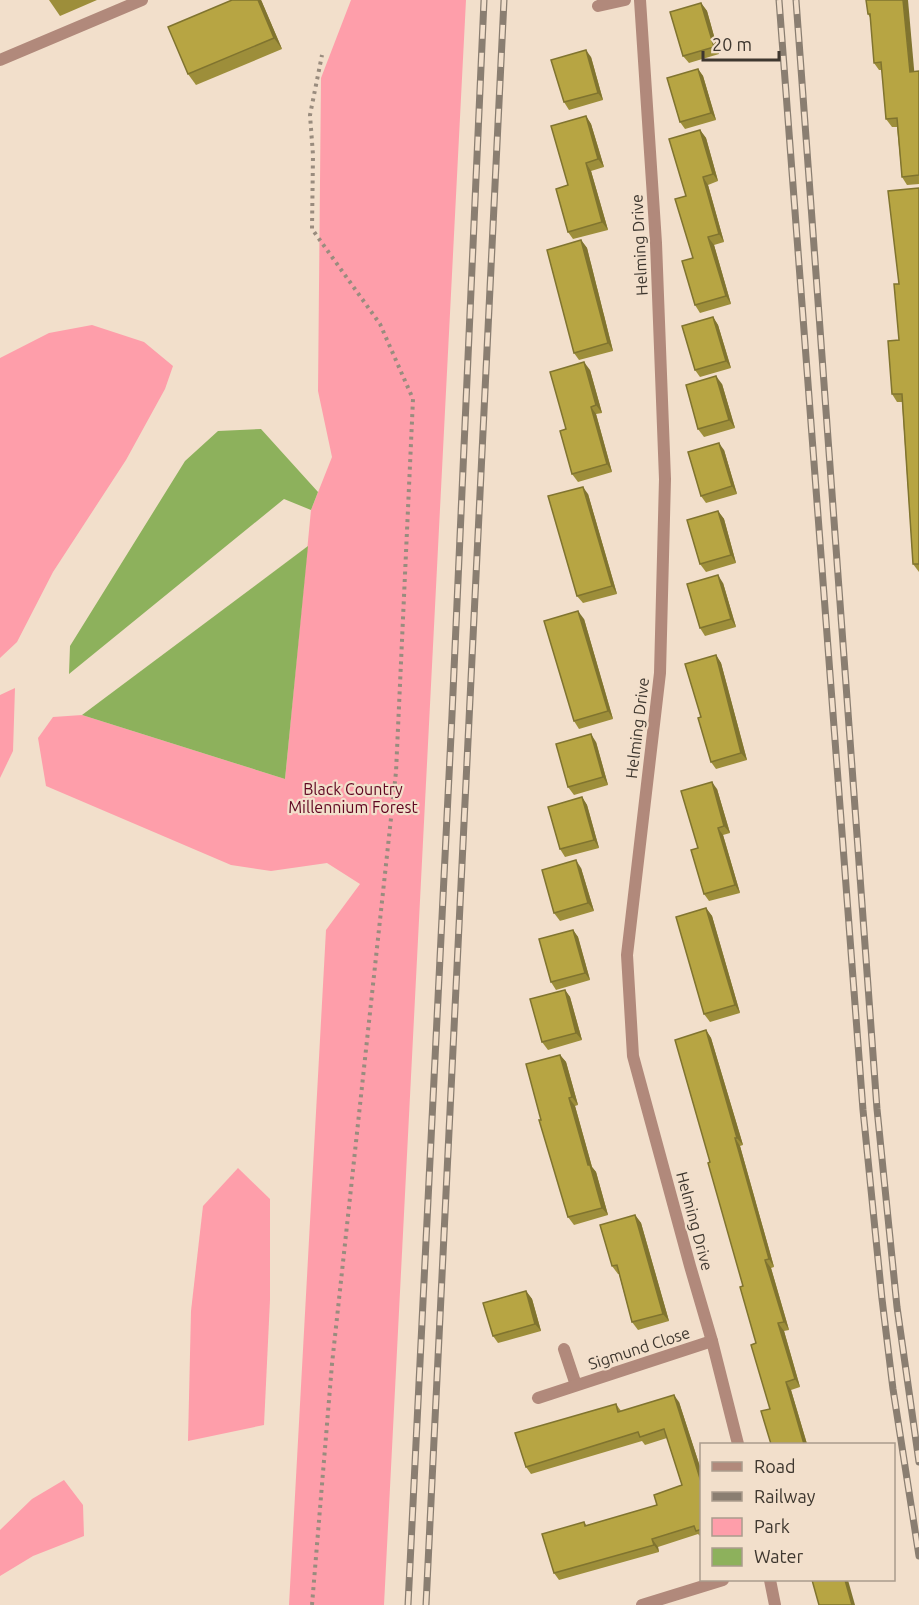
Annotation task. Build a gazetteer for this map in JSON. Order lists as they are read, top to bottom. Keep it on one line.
{"streets":{"street":["Helming Drive","Sigmund Close"]},"crossings":[["Helming Drive","Sigmund Close"]],"parks":["Black Country Millennium Forest"],"legend":["Road","Railway","Park","Water"],"scale_bar":"20 m"}
